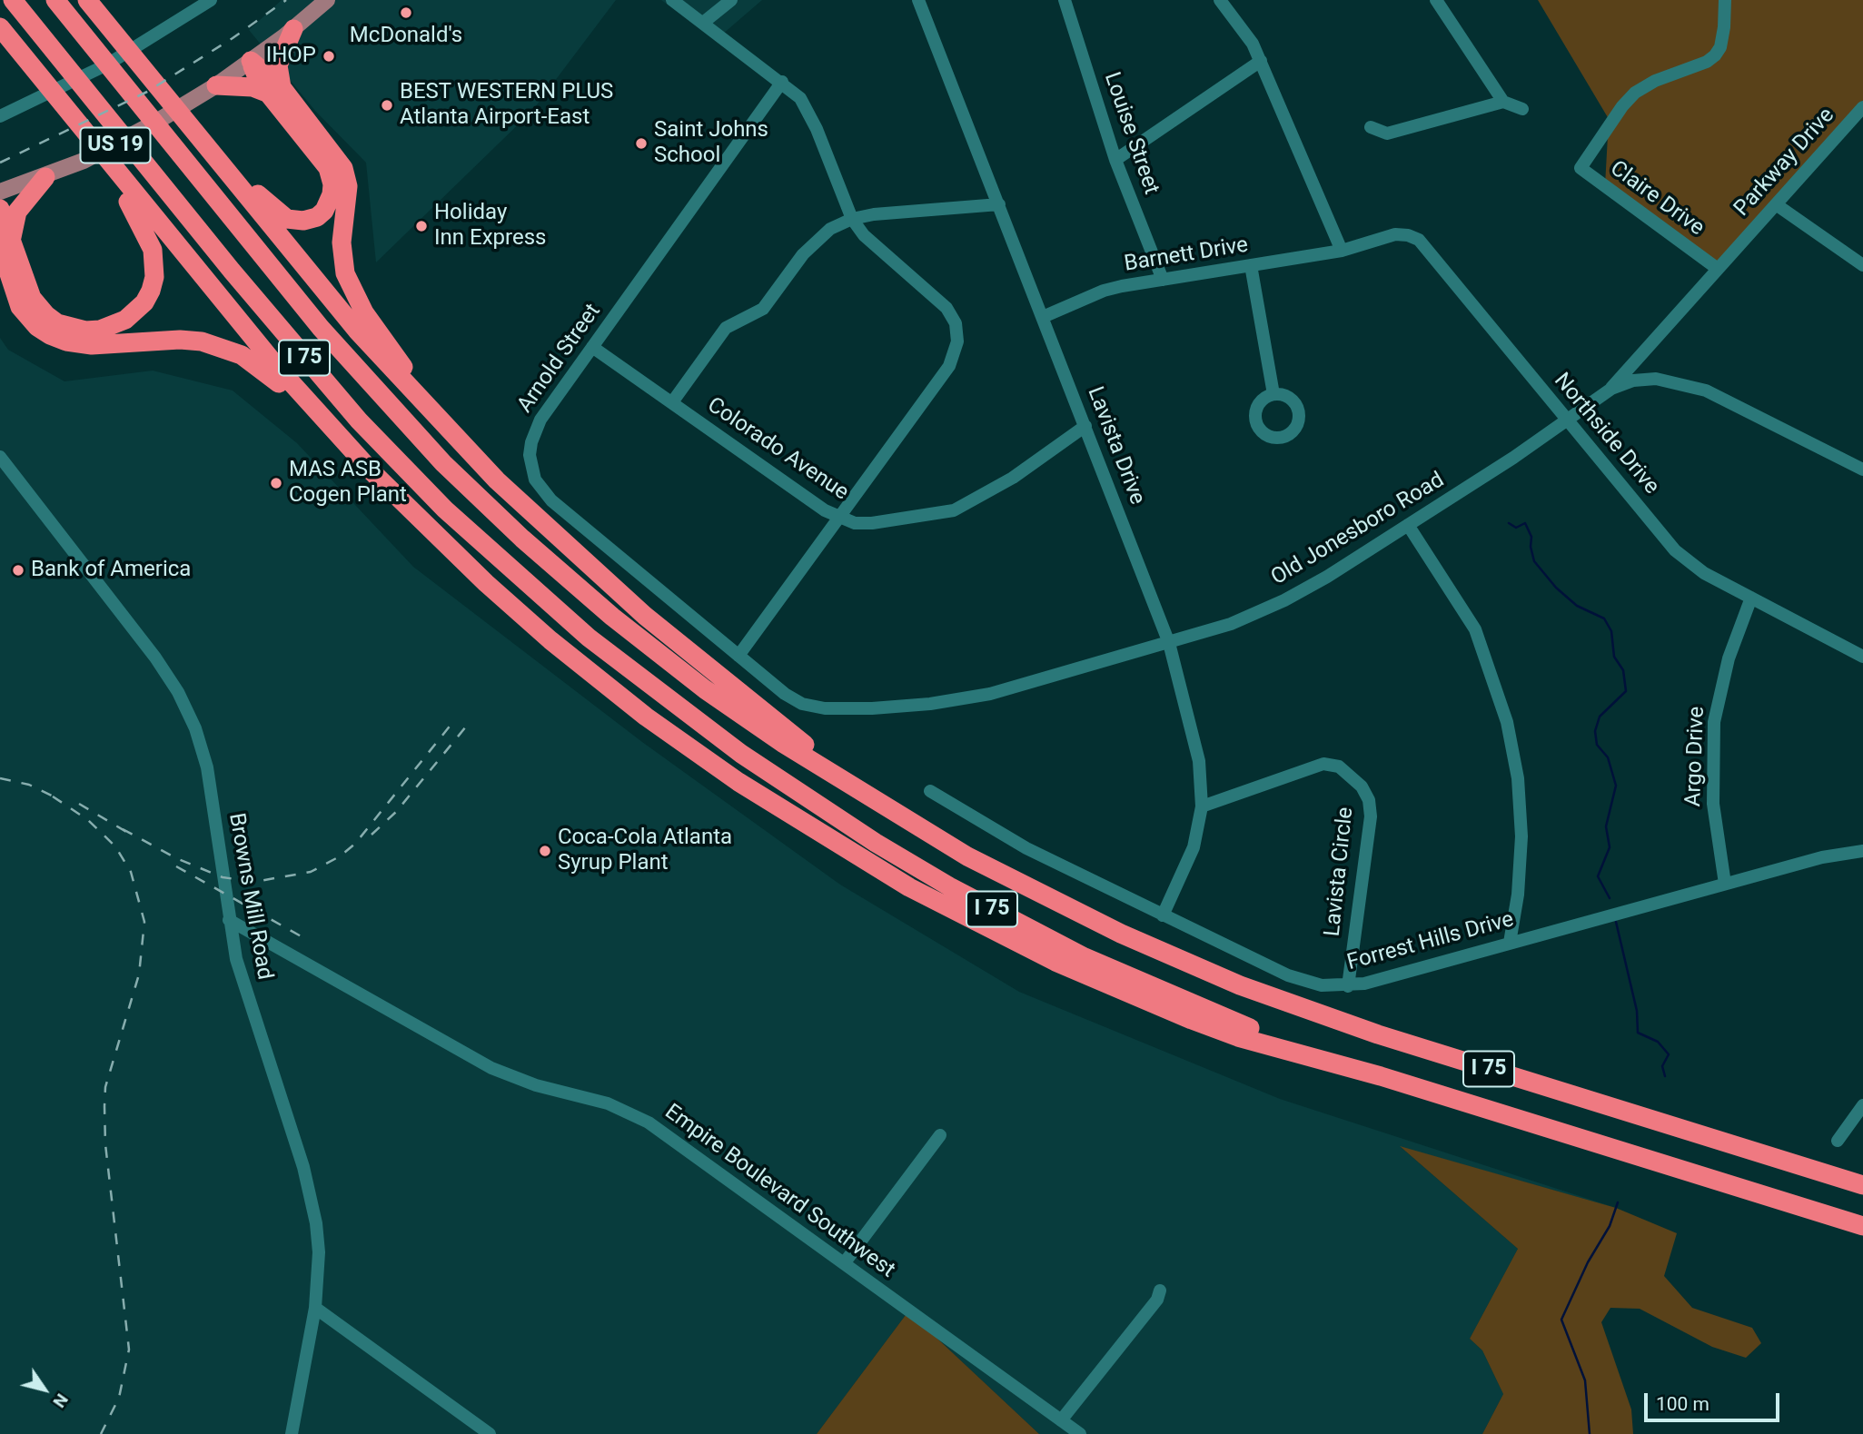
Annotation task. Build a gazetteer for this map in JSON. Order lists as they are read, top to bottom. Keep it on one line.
{"streets":{"highway":["I 75"],"main road":["US 19"],"street":["Louise Street","Parkway Drive","Claire Drive","Barnett Drive","Arnold Street","Northside Drive","Lavista Drive","Colorado Avenue","Old Jonesboro Road","Argo Drive","Lavista Circle","Browns Mill Road","Forrest Hills Drive","Empire Boulevard Southwest"]},"crossings":[["Louise Street","Barnett Drive"],["Parkway Drive","Claire Drive"],["Parkway Drive","Old Jonesboro Road"],["Barnett Drive","Northside Drive"],["Barnett Drive","Lavista Drive"],["Arnold Street","Colorado Avenue"],["Arnold Street","Old Jonesboro Road"],["Northside Drive","Old Jonesboro Road"],["Northside Drive","Argo Drive"],["Lavista Drive","Colorado Avenue"],["Lavista Drive","Old Jonesboro Road"],["Lavista Drive","Lavista Circle"],["Lavista Drive","Forrest Hills Drive"],["Argo Drive","Forrest Hills Drive"],["Lavista Circle","Forrest Hills Drive"],["Browns Mill Road","Empire Boulevard Southwest"]],"places":["McDonald's","IHOP","BEST WESTERN PLUS Atlanta Airport-East","Saint Johns School","Holiday Inn Express","MAS ASB Cogen Plant","Bank of America","Coca-Cola Atlanta Syrup Plant"],"scale_bar":"100 m","north":"bottom right"}
